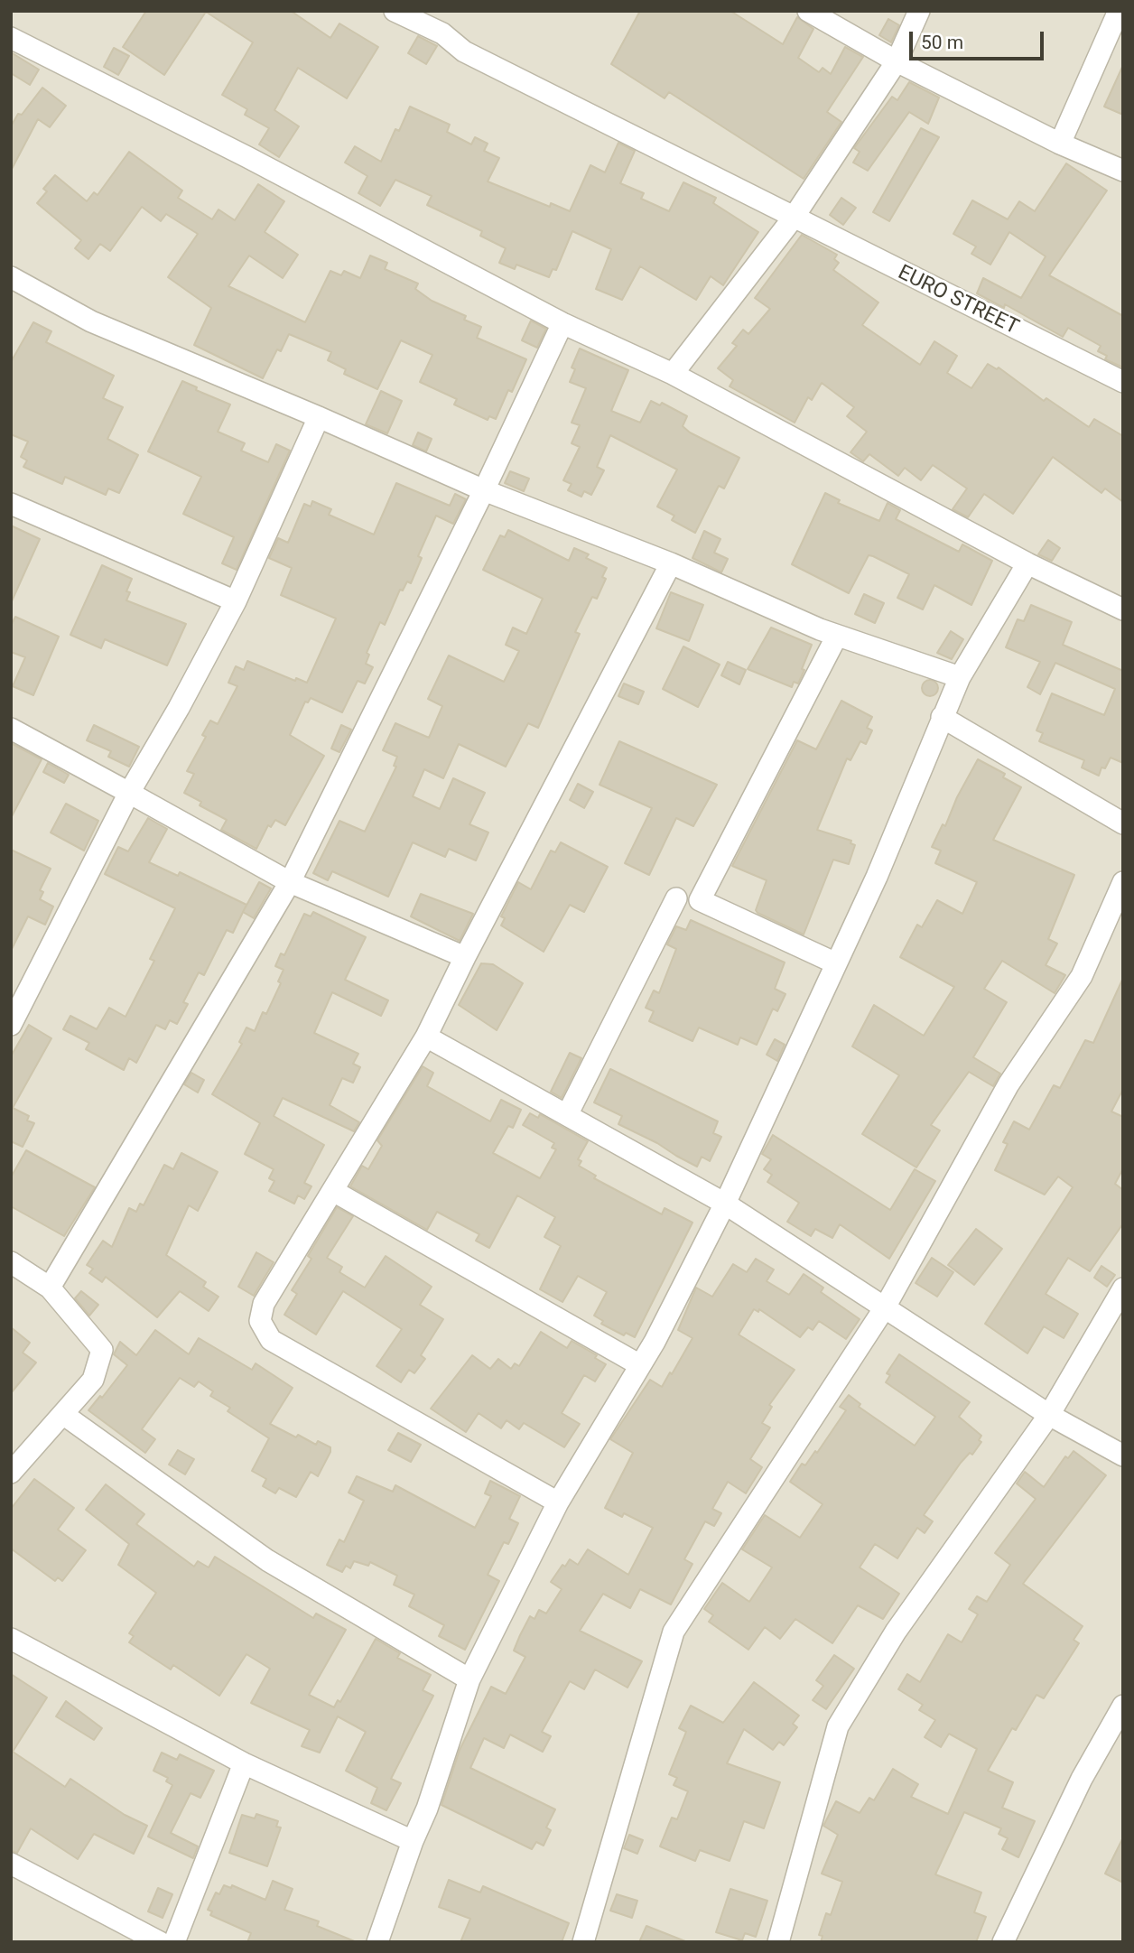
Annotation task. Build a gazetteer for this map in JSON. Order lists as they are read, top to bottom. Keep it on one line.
{"streets":{"street":["EURO STREET"]},"scale_bar":"50 m"}
